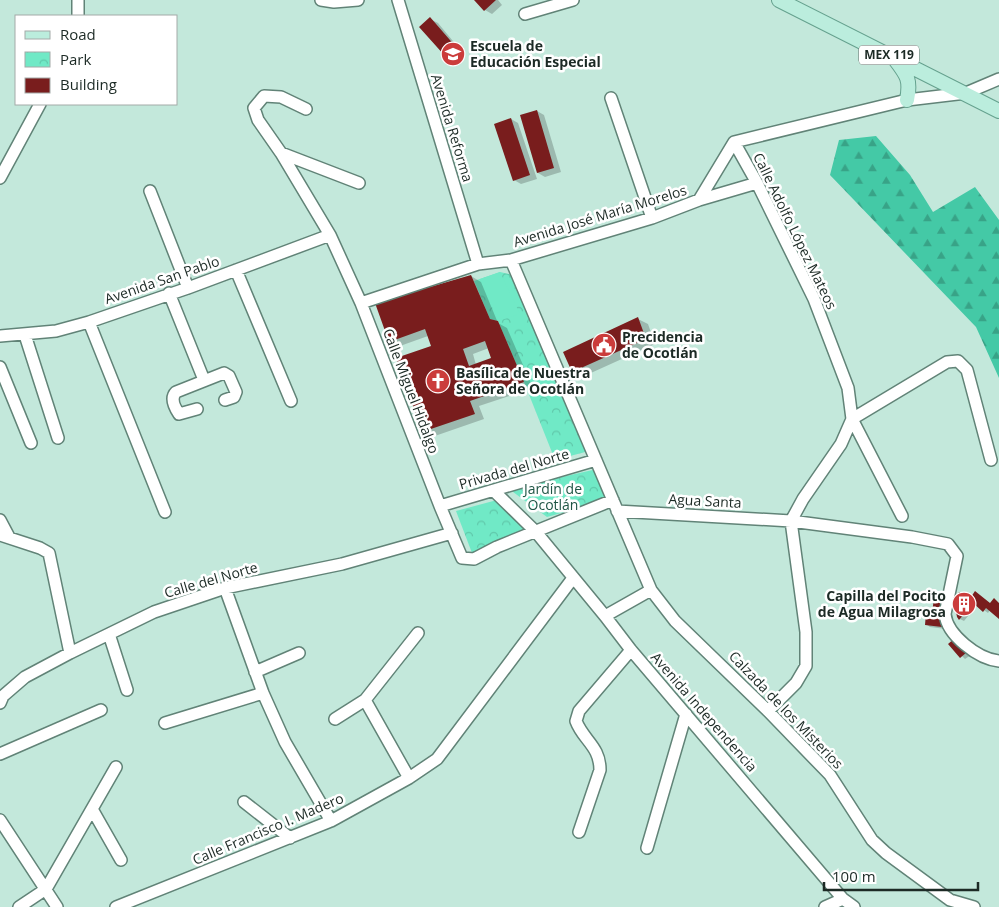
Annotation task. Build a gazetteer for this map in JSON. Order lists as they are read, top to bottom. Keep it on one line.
{"streets":{"main road":["MEX 119"],"street":["Avenida Reforma","Avenida José María Morelos","Calle Adolfo López Mateos","Avenida San Pablo","Calle Miguel Hidalgo","Privada del Norte","Agua Santa","Calle del Norte","Calzada de los Misterios","Avenida Independencia","Calle Francisco I. Madero"]},"crossings":[["Avenida Reforma","Avenida José María Morelos"],["Avenida José María Morelos","Calle Adolfo López Mateos"],["Avenida José María Morelos","Calle Miguel Hidalgo"],["Avenida José María Morelos","Calzada de los Misterios"],["Avenida San Pablo","Calle Miguel Hidalgo"],["Calle Miguel Hidalgo","Privada del Norte"],["Calle Miguel Hidalgo","Calle del Norte"],["Calle Miguel Hidalgo","Avenida Independencia"],["Privada del Norte","Calzada de los Misterios"],["Privada del Norte","Avenida Independencia"],["Agua Santa","Calzada de los Misterios"],["Avenida Independencia","Calle Francisco I. Madero"]],"parks":["Jardín de Ocotlán"],"places":{"school or university":["Escuela de Educación Especial"],"public building":["Precidencia de Ocotlán"],"church":["Basílica de Nuestra Señora de Ocotlán"],"building":["Capilla del Pocito de Agua Milagrosa"]},"legend":["Road","Park","Building"],"scale_bar":"100 m"}
